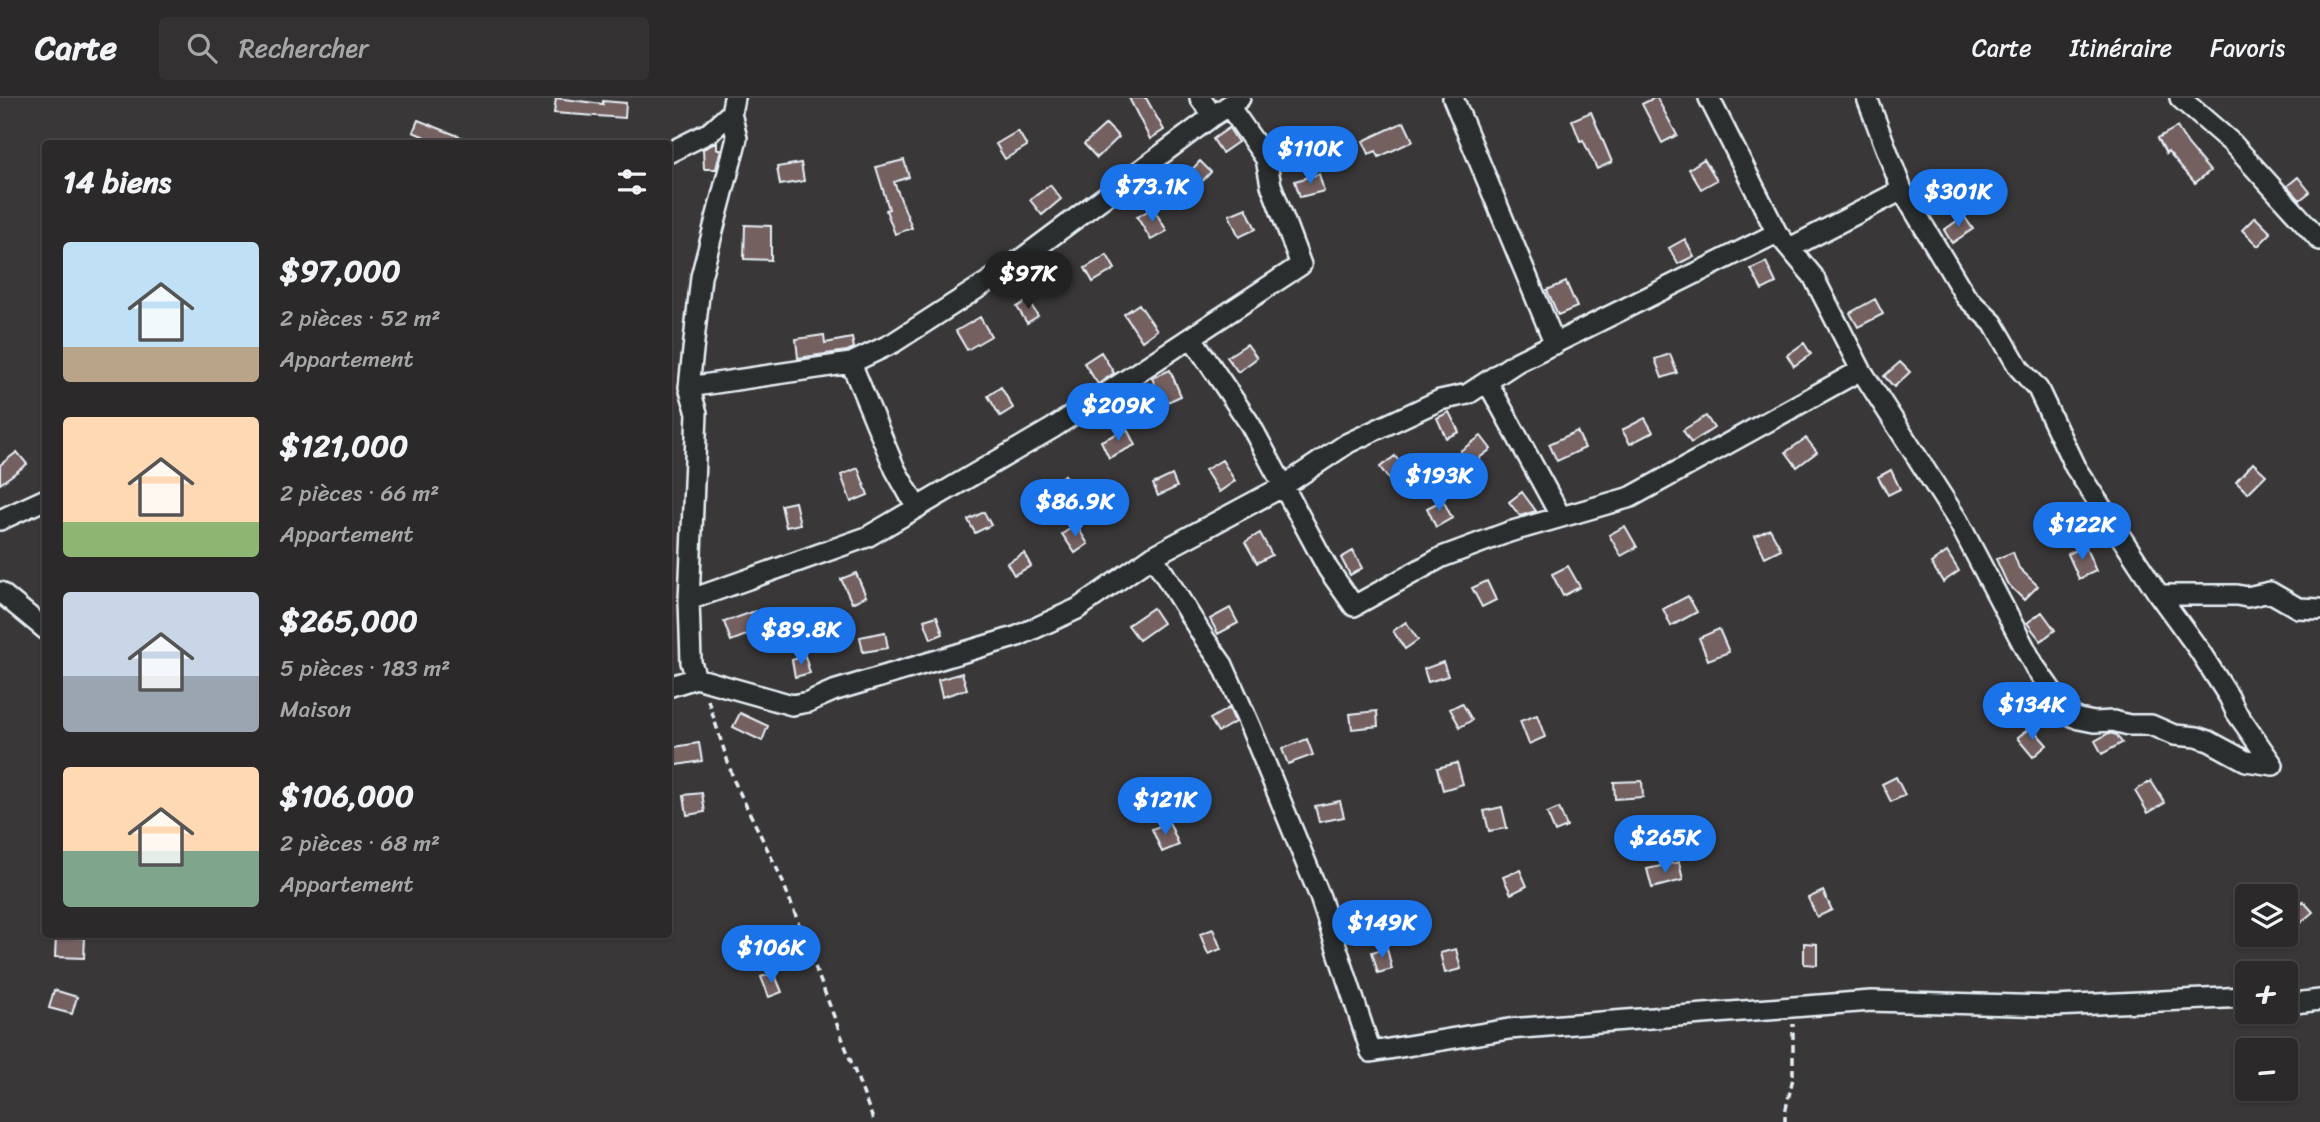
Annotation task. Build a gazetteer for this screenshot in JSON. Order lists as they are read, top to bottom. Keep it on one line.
{"page":{"header":"Carte","search":"Rechercher","nav":["Carte","Itinéraire","Favoris"],"price":["$110K","$73.1K","$301K","$97K","$209K","$193K","$86.9K","$122K","$89.8K","$134K","$121K","$265K","$149K","$106K"],"heading":"14 biens","list":[{"name":"$97,000","note":"2 pièces · 52 m² · Appartement"},{"name":"$121,000","note":"2 pièces · 66 m² · Appartement"},{"name":"$265,000","note":"5 pièces · 183 m² · Maison"},{"name":"$106,000","note":"2 pièces · 68 m² · Appartement"}],"map_buttons":["+","−"]}}
